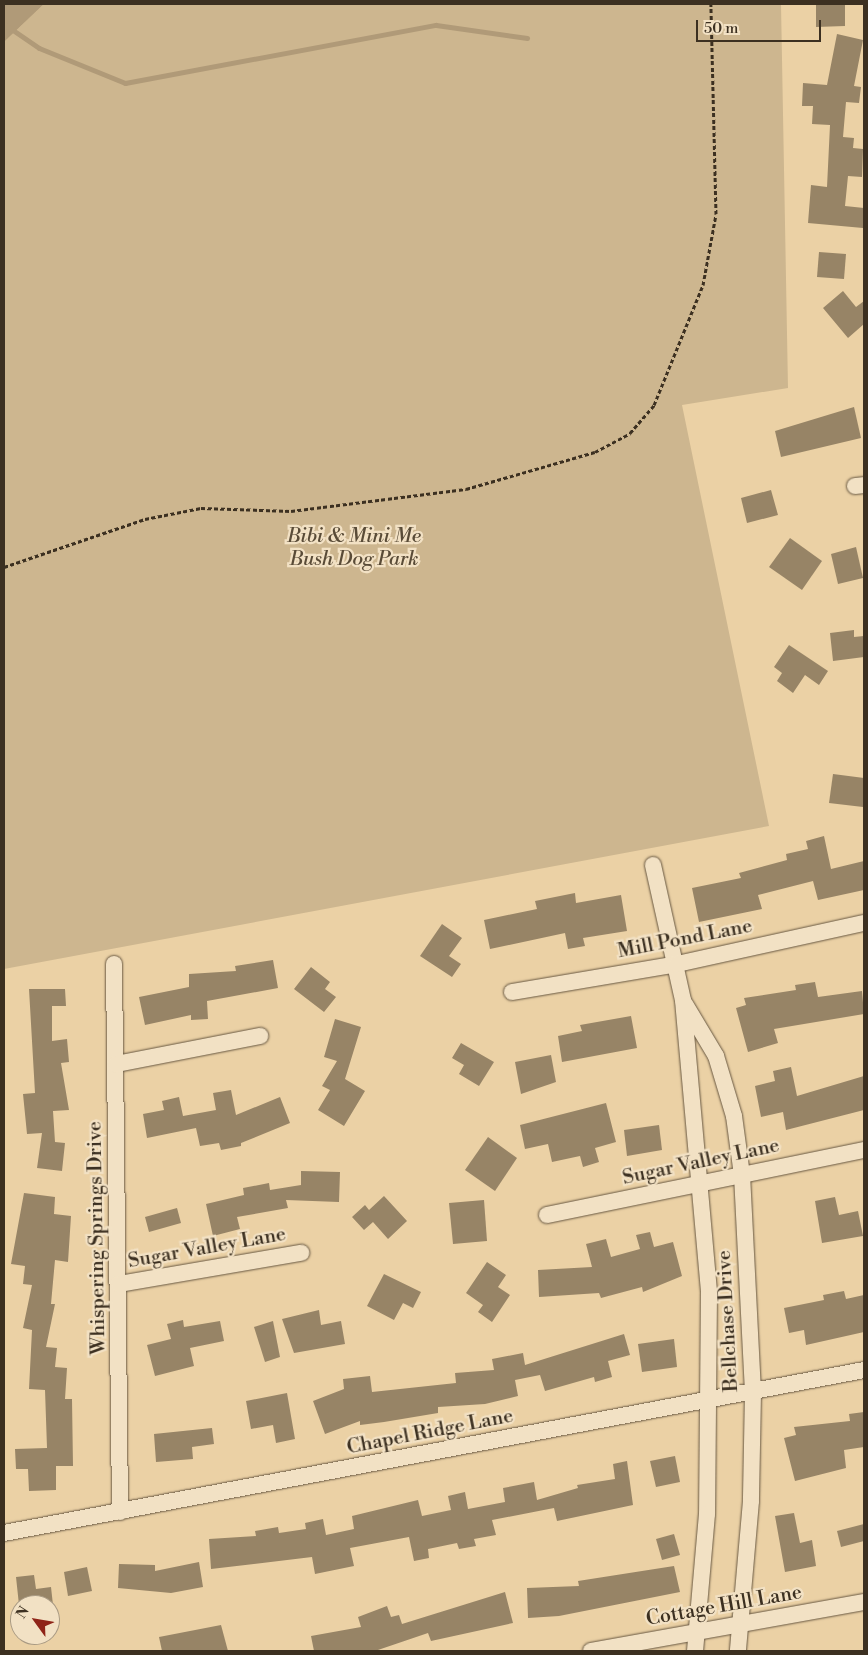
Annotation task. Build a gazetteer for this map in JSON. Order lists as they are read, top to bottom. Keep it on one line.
{"streets":{"street":["Mill Pond Lane","Sugar Valley Lane","Whispering Springs Drive","Bellchase Drive","Chapel Ridge Lane","Cottage Hill Lane"]},"crossings":[["Mill Pond Lane","Bellchase Drive"],["Sugar Valley Lane","Whispering Springs Drive"],["Sugar Valley Lane","Bellchase Drive"],["Whispering Springs Drive","Chapel Ridge Lane"],["Bellchase Drive","Chapel Ridge Lane"],["Bellchase Drive","Cottage Hill Lane"]],"parks":["Bibi & Mini Me Bush Dog Park"],"scale_bar":"50 m","north":"top left"}
